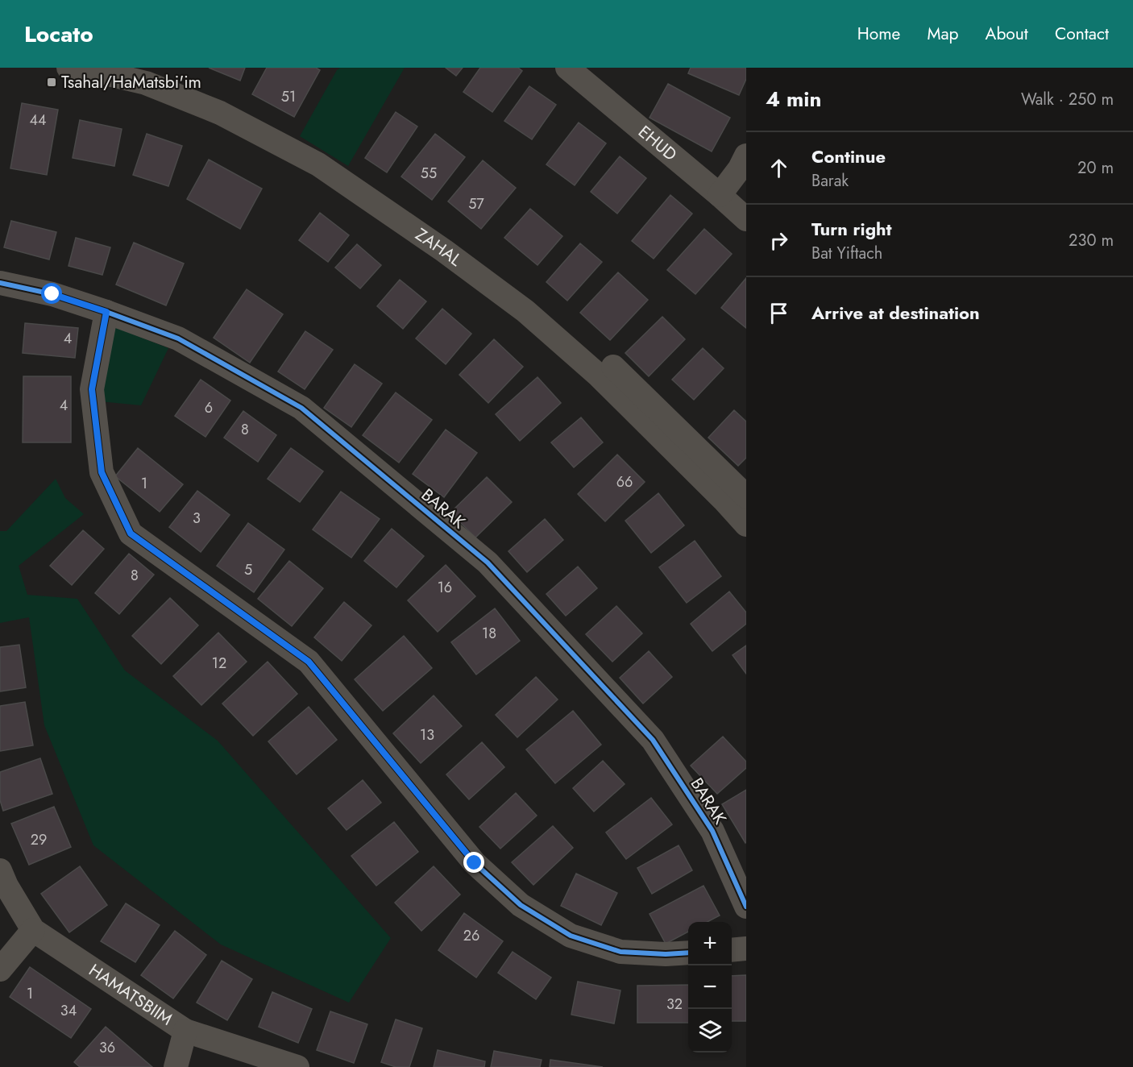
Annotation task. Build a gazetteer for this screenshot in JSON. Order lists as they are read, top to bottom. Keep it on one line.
{"streets":{"street":["EHUD","ZAHAL","BARAK","HAMATSBIIM"]},"places":{"transit":["Tsahal/HaMatsbi'im"]},"house_numbers":["51","44","55","57","4","4","6","8","66","1","3","5","8","16","18","12","13","29","26","1","32","34","36"],"page":{"header":"Locato","nav":["Home","Map","About","Contact"],"heading":["4 min","Walk · 250 m"],"list":[["Continue","Barak","20 m"],["Turn right","Bat Yiftach","230 m"],"Arrive at destination"],"map_buttons":["+","−"]}}
